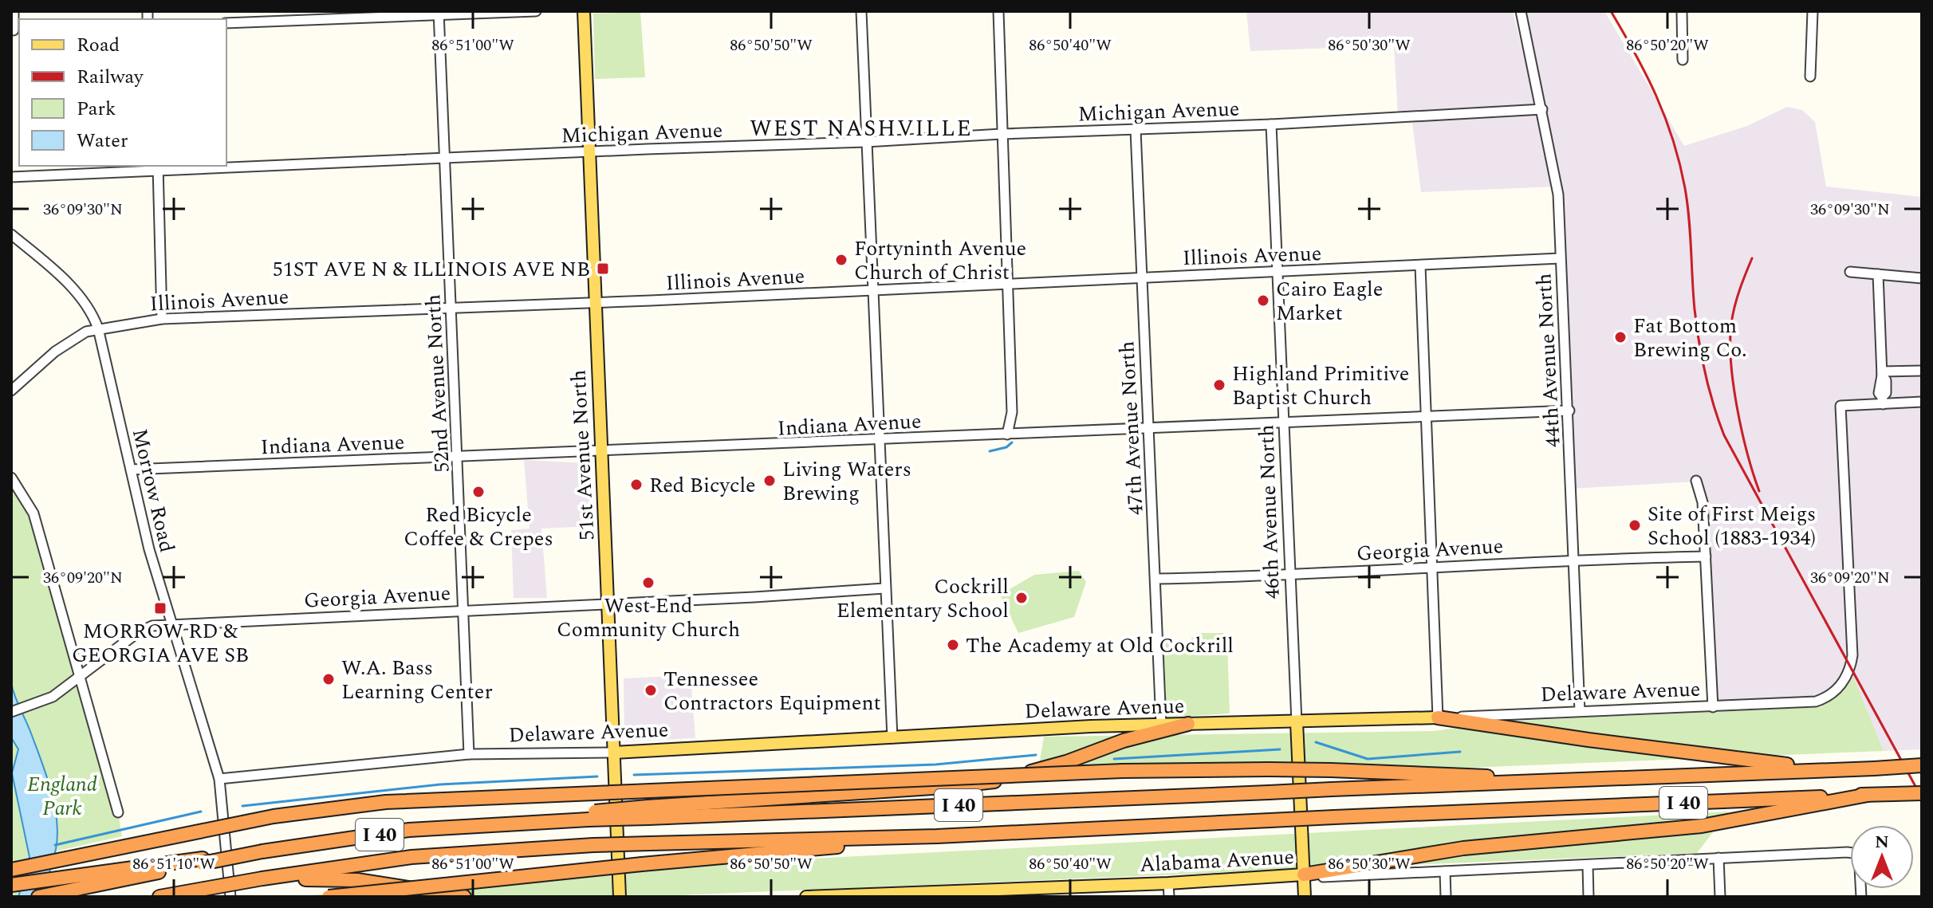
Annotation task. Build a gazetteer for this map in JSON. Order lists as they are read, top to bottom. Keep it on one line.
{"streets":{"highway":["I 40"],"main road":["51st Avenue North","46th Avenue North","Delaware Avenue","Alabama Avenue"],"street":["Michigan Avenue","Illinois Avenue","44th Avenue North","52nd Avenue North","Indiana Avenue","47th Avenue North","Morrow Road","Georgia Avenue"]},"crossings":[["Michigan Avenue","44th Avenue North"],["Michigan Avenue","52nd Avenue North"],["Michigan Avenue","47th Avenue North"],["Michigan Avenue","51st Avenue North"],["Michigan Avenue","46th Avenue North"],["Illinois Avenue","44th Avenue North"],["Illinois Avenue","52nd Avenue North"],["Illinois Avenue","47th Avenue North"],["Illinois Avenue","51st Avenue North"],["Illinois Avenue","Morrow Road"],["Illinois Avenue","46th Avenue North"],["44th Avenue North","Indiana Avenue"],["44th Avenue North","Georgia Avenue"],["44th Avenue North","Delaware Avenue"],["52nd Avenue North","Indiana Avenue"],["52nd Avenue North","Georgia Avenue"],["52nd Avenue North","Delaware Avenue"],["Indiana Avenue","47th Avenue North"],["Indiana Avenue","51st Avenue North"],["Indiana Avenue","Morrow Road"],["Indiana Avenue","46th Avenue North"],["47th Avenue North","Georgia Avenue"],["47th Avenue North","Delaware Avenue"],["51st Avenue North","Georgia Avenue"],["51st Avenue North","Delaware Avenue"],["Morrow Road","Georgia Avenue"],["Morrow Road","Delaware Avenue"],["46th Avenue North","Georgia Avenue"],["46th Avenue North","Delaware Avenue"],["46th Avenue North","Alabama Avenue"]],"districts":["WEST NASHVILLE"],"parks":["England Park"],"places":{"other":["Fortyninth Avenue Church of Christ","Cairo Eagle Market","Fat Bottom Brewing Co.","Highland Primitive Baptist Church","Living Waters Brewing","Red Bicycle","Red Bicycle Coffee & Crepes","Site of First Meigs School (1883-1934)","West End Community Church","Cockrill Elementary School","The Academy at Old Cockrill","W.A. Bass Learning Center","Tennessee Contractors Equipment"],"transit":["51ST AVE N & ILLINOIS AVE NB","MORROW RD & GEORGIA AVE SB"]},"legend":["Road","Railway","Park","Water"],"north":"top","coordinates":["86°51'00\"W","86°50'50\"W","86°50'40\"W","86°50'30\"W","86°50'20\"W","36°09'30\"N","36°09'20\"N","86°51'10\"W"]}
